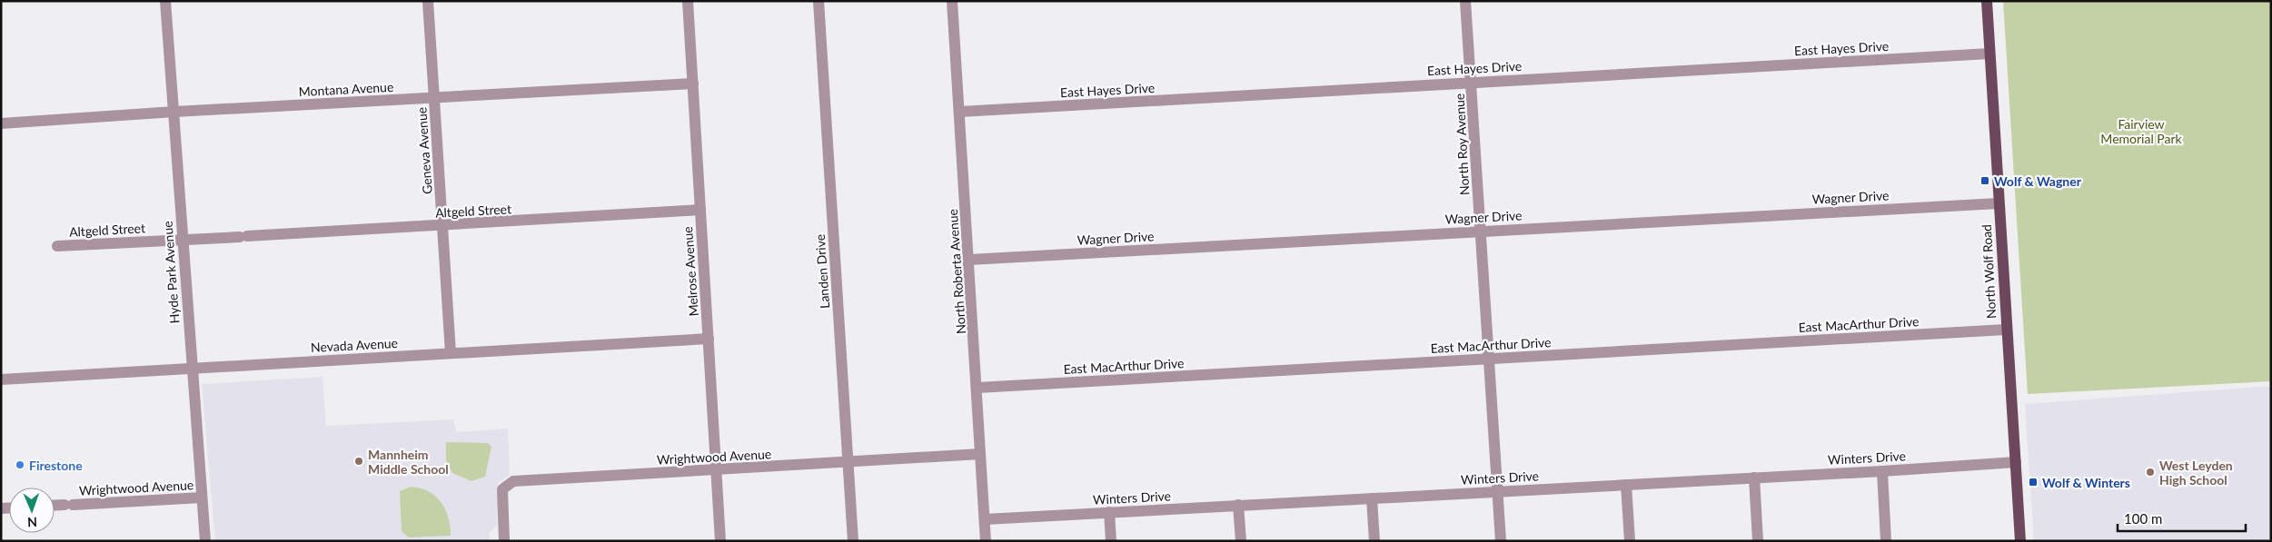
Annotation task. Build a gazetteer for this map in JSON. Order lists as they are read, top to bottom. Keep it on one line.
{"streets":{"main road":["North Wolf Road"],"street":["East Hayes Drive","Montana Avenue","North Roy Avenue","Geneva Avenue","Wagner Drive","Altgeld Street","Melrose Avenue","Landen Drive","North Roberta Avenue","Hyde Park Avenue","East MacArthur Drive","Nevada Avenue","Wrightwood Avenue","Winters Drive"]},"crossings":[["East Hayes Drive","North Roy Avenue"],["East Hayes Drive","North Roberta Avenue"],["East Hayes Drive","North Wolf Road"],["Montana Avenue","Geneva Avenue"],["Montana Avenue","Melrose Avenue"],["Montana Avenue","Hyde Park Avenue"],["North Roy Avenue","Wagner Drive"],["North Roy Avenue","East MacArthur Drive"],["North Roy Avenue","Winters Drive"],["Geneva Avenue","Altgeld Street"],["Geneva Avenue","Nevada Avenue"],["Wagner Drive","North Roberta Avenue"],["Wagner Drive","North Wolf Road"],["Altgeld Street","Melrose Avenue"],["Altgeld Street","Hyde Park Avenue"],["Melrose Avenue","Nevada Avenue"],["Melrose Avenue","Wrightwood Avenue"],["Landen Drive","Wrightwood Avenue"],["North Roberta Avenue","East MacArthur Drive"],["North Roberta Avenue","Wrightwood Avenue"],["North Roberta Avenue","Winters Drive"],["North Wolf Road","East MacArthur Drive"],["North Wolf Road","Winters Drive"],["Hyde Park Avenue","Nevada Avenue"],["Hyde Park Avenue","Wrightwood Avenue"]],"parks":["Fairview Memorial Park"],"places":{"transit":["Wolf & Wagner","Wolf & Winters"],"other":["Mannheim Middle School","Firestone","West Leyden High School"]},"scale_bar":"100 m","north":"bottom"}
